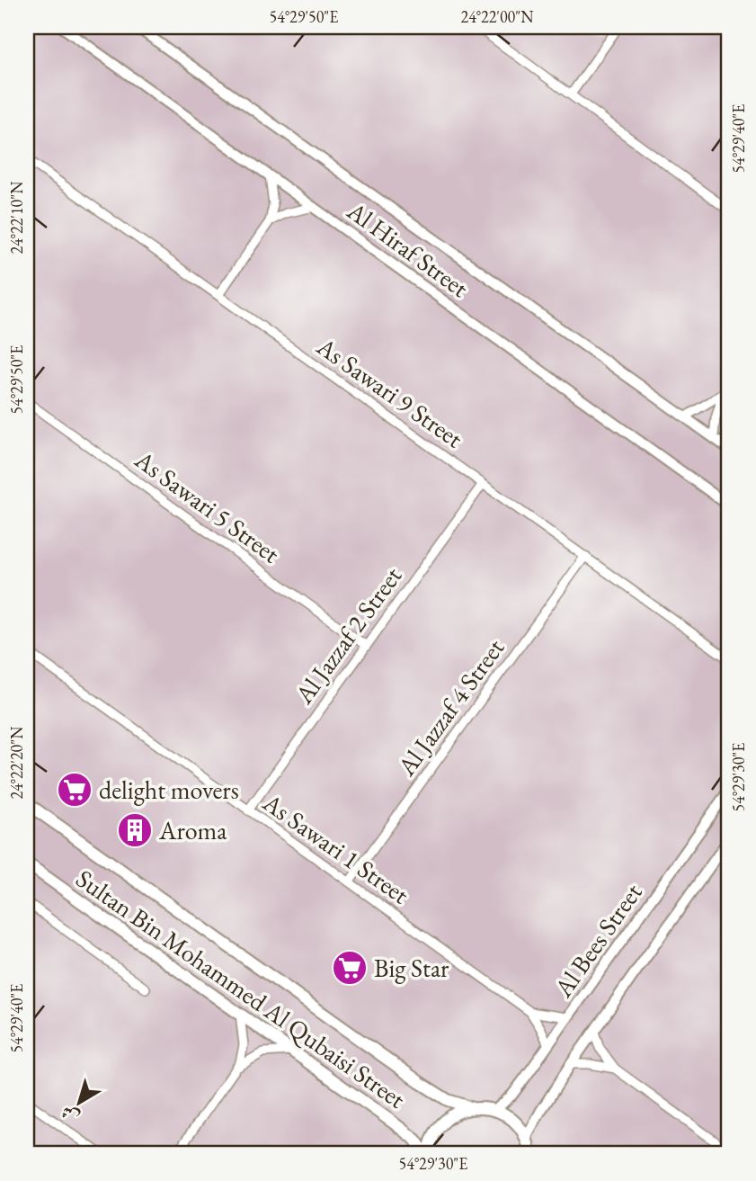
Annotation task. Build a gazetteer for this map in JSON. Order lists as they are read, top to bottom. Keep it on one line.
{"streets":{"main road":["Sultan Bin Mohammed Al Qubaisi Street"],"street":["Al Hiraf Street","As Sawari 9 Street","As Sawari 5 Street","Al Jazzaf 2 Street","Al Jazzaf 4 Street","As Sawari 1 Street","Al Bees Street"]},"crossings":[["As Sawari 9 Street","Al Jazzaf 2 Street"],["As Sawari 9 Street","Al Jazzaf 4 Street"],["As Sawari 5 Street","Al Jazzaf 2 Street"],["Al Jazzaf 2 Street","As Sawari 1 Street"],["Al Jazzaf 4 Street","As Sawari 1 Street"],["As Sawari 1 Street","Al Bees Street"],["Al Bees Street","Sultan Bin Mohammed Al Qubaisi Street"]],"places":{"supermarket":["delight movers","Big Star"],"building":["Aroma"]},"north":"bottom left","coordinates":["54°29'50\"E","24°22'00\"N","54°29'40\"E","24°22'10\"N","24°22'20\"N","54°29'30\"E"]}
